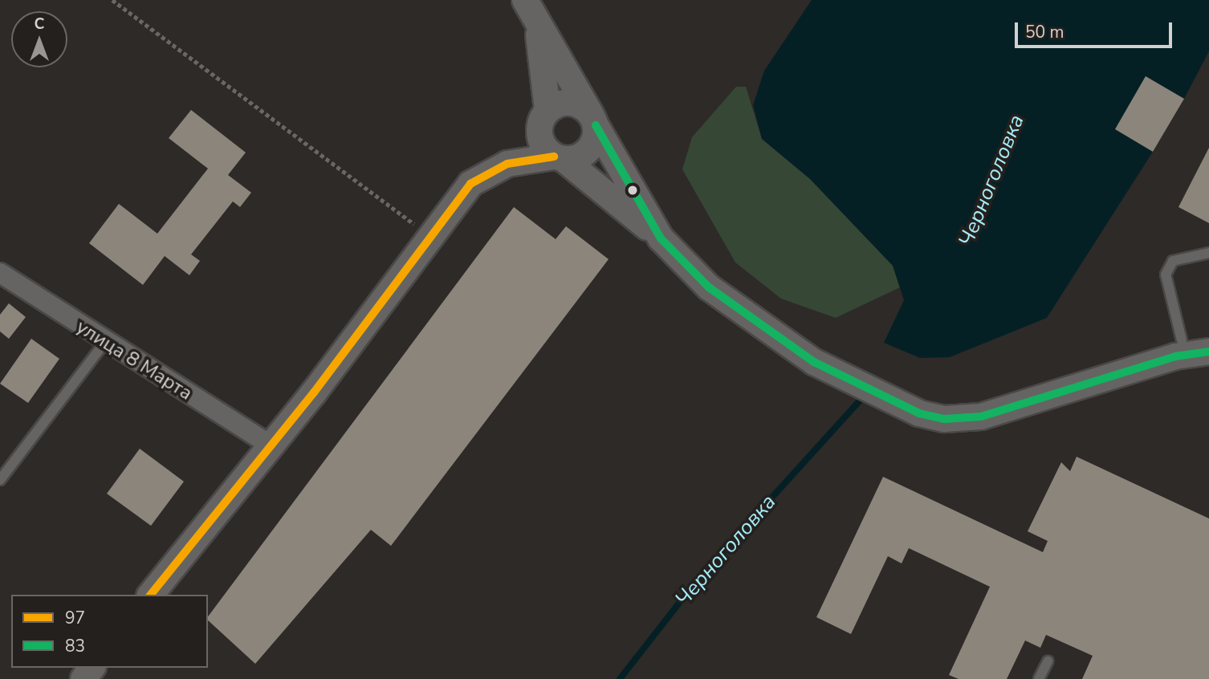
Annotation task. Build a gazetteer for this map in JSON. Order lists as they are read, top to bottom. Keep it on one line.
{"streets":{"street":["улица 8 Марта"]},"water":["Черноголовка"],"lines":["transit line 83","transit line 97"],"legend":["97","83"],"scale_bar":"50 m","north":"top"}
